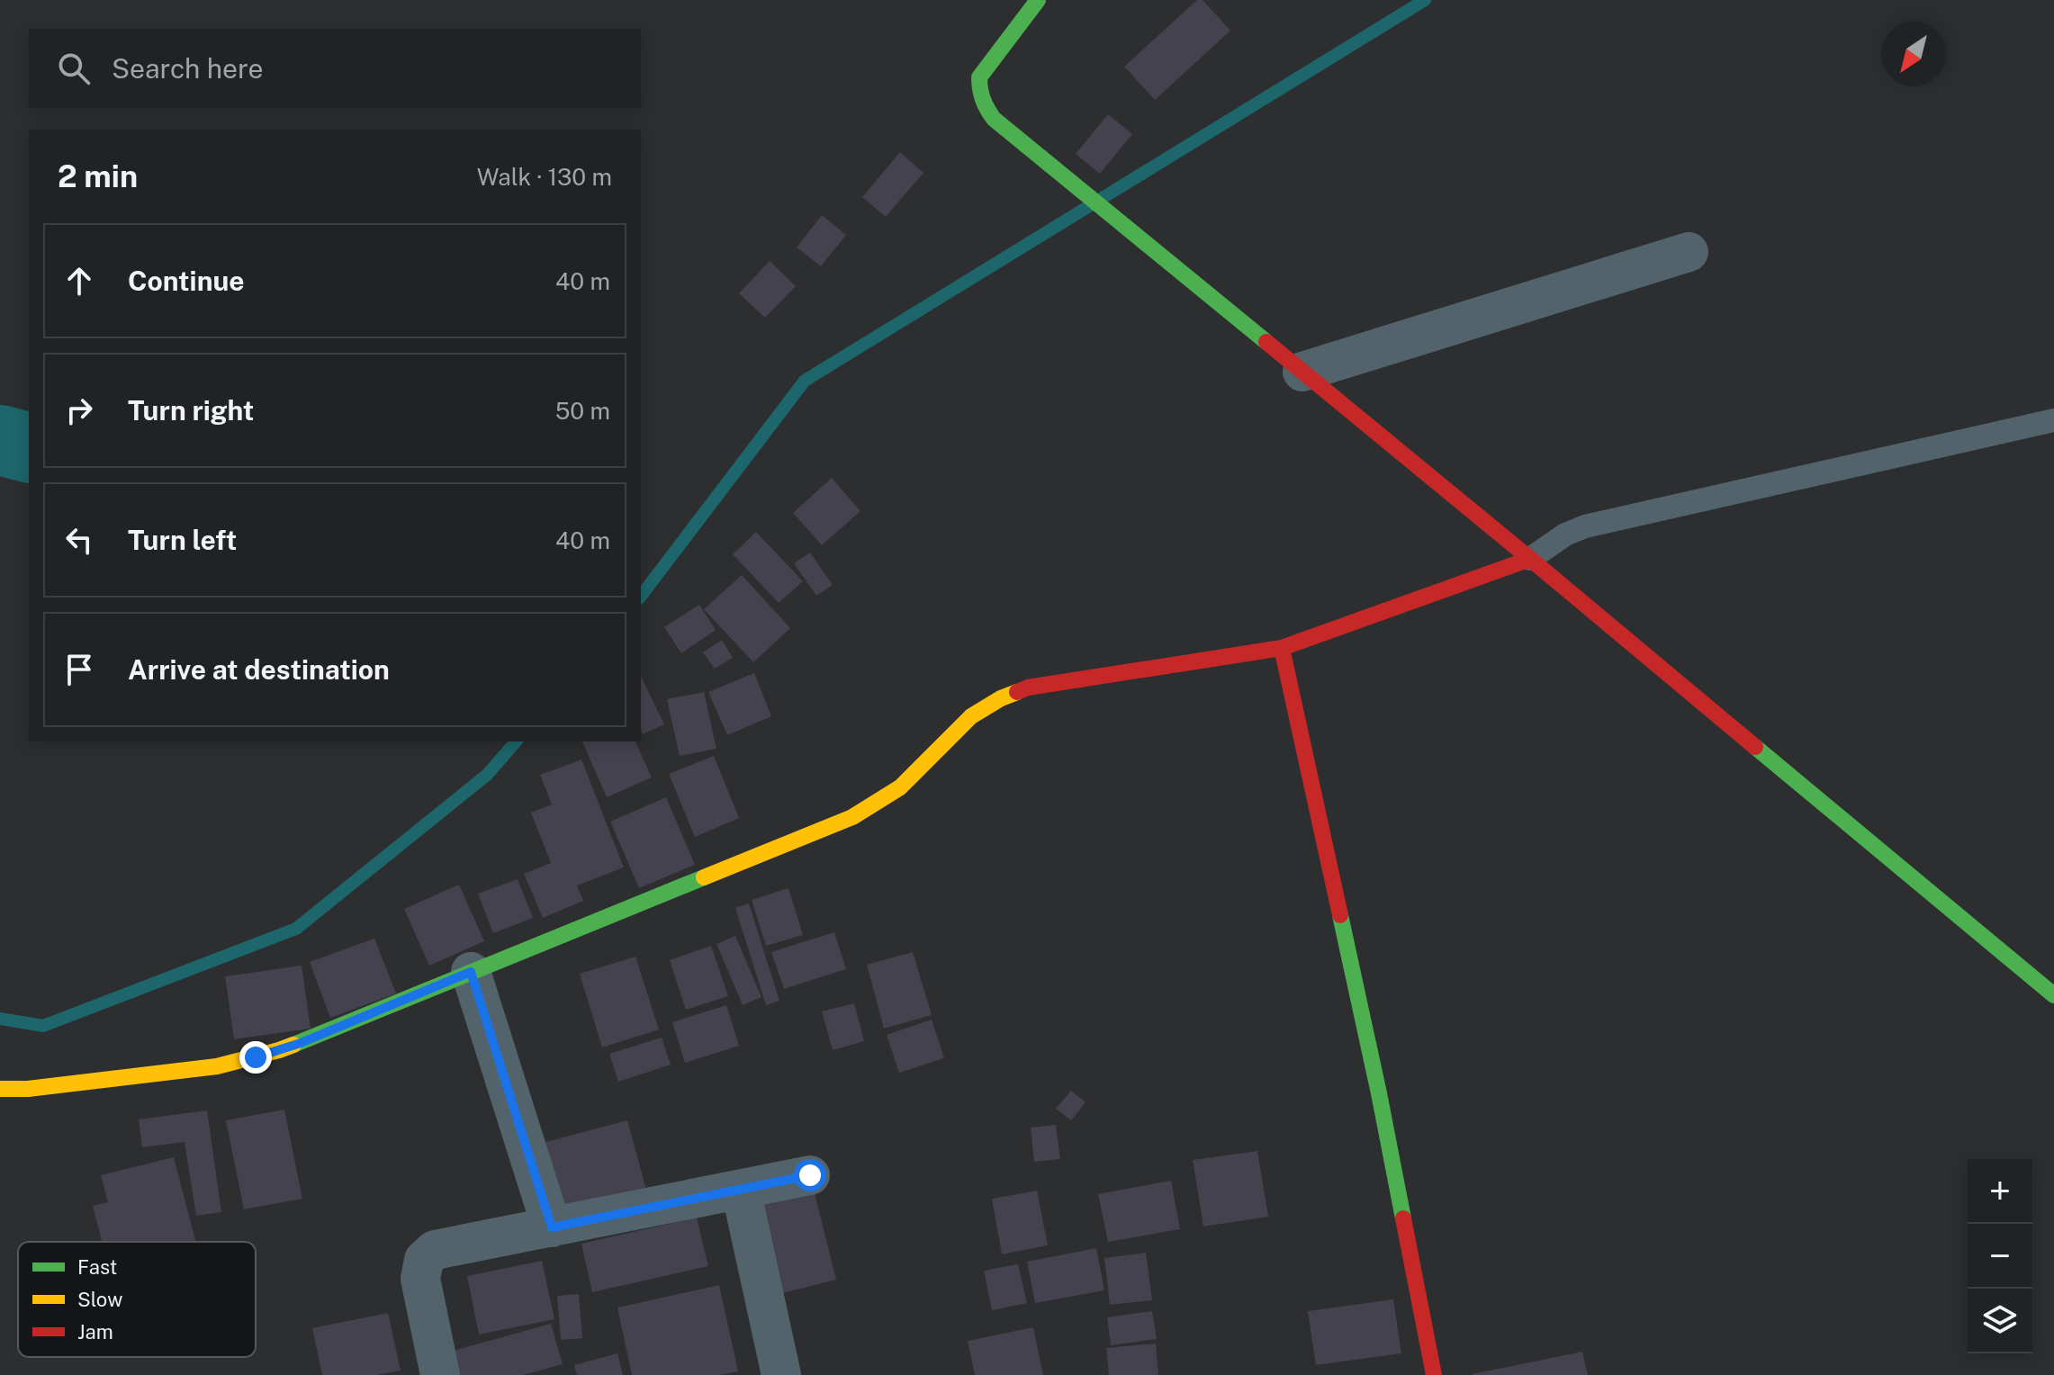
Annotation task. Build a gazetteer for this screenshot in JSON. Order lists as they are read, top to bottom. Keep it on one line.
{"legend":["Fast","Slow","Jam"],"north":"bottom left","page":{"search":"Search here","heading":["2 min","Walk · 130 m"],"list":[["Continue","40 m"],["Turn right","50 m"],["Turn left","40 m"],"Arrive at destination"],"map_buttons":["+","−"]}}
